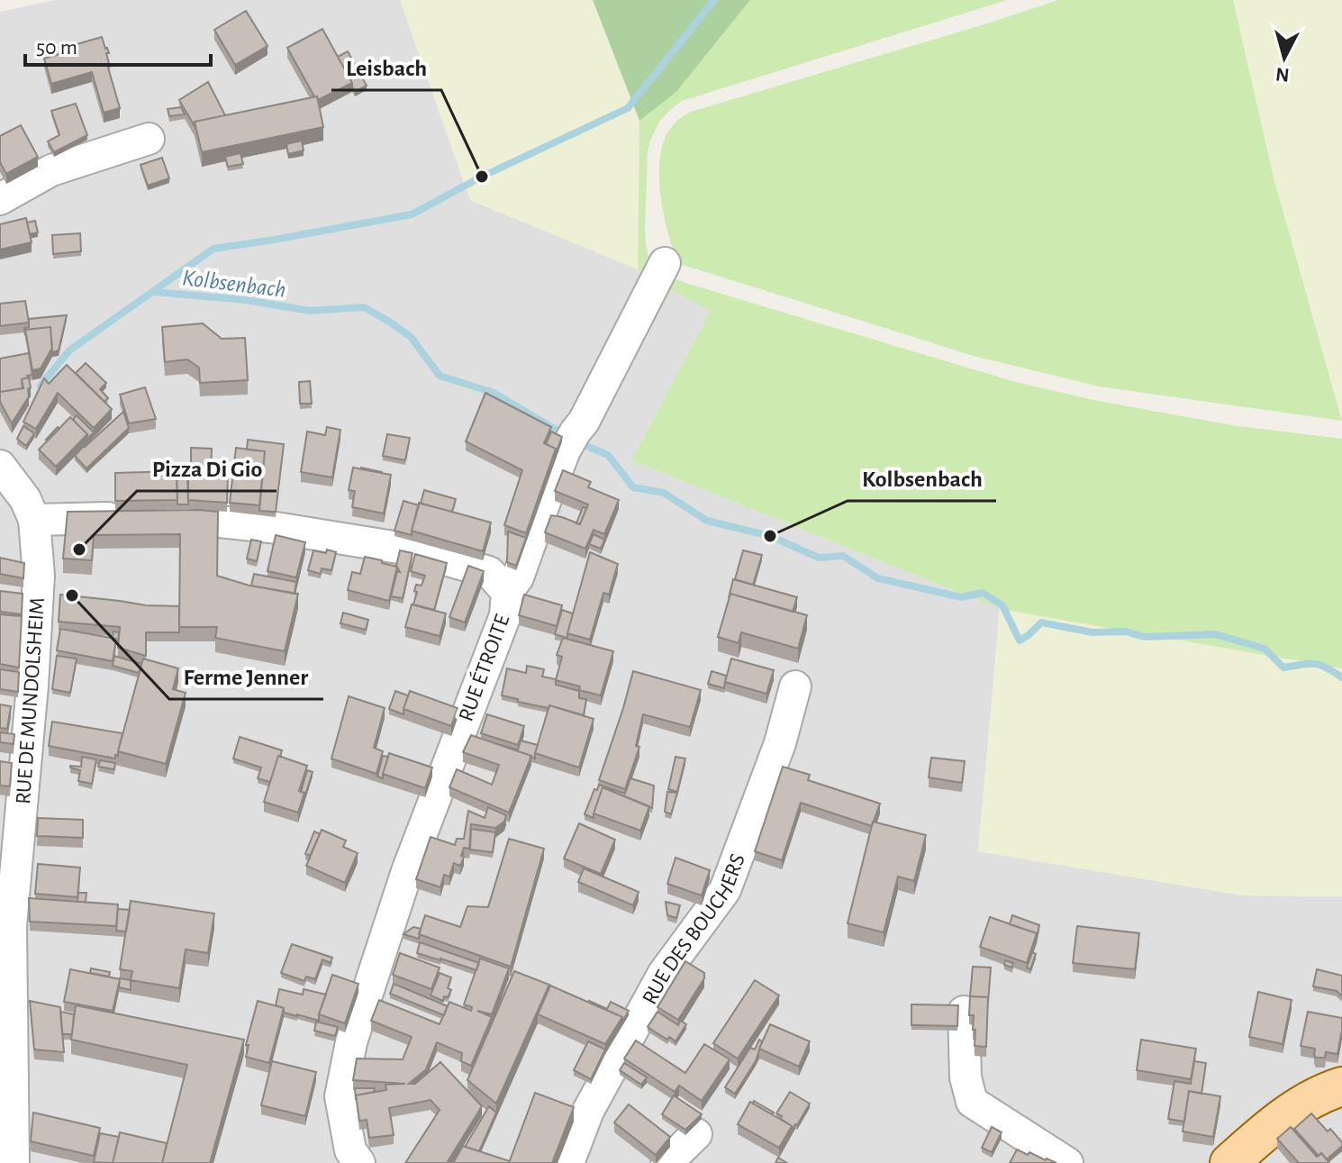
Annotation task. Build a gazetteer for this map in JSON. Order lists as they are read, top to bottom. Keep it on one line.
{"streets":{"street":["RUE ÉTROITE","RUE DE MUNDOLSHEIM","RUE DES BOUCHERS"]},"crossings":[["RUE ÉTROITE","RUE DE MUNDOLSHEIM"]],"water":["Kolbsenbach"],"places":["Leisbach","Kolbsenbach","Pizza Di Gio","Ferme Jenner"],"scale_bar":"50 m","north":"bottom"}
